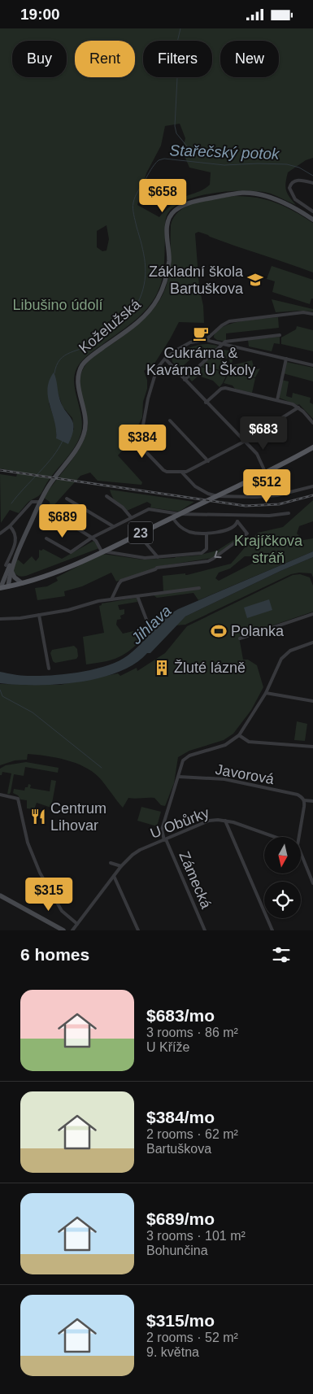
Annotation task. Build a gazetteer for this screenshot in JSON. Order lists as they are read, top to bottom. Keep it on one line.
{"streets":{"main road":["Koželužská","23"],"street":["Javorová","U Obůrky","Zámecká"]},"crossings":[["U Obůrky","Zámecká"]],"water":["Stařečský potok","Jihlava"],"parks":["Libušino údolí","Krajíčkova stráň"],"places":{"school or university":["Základní škola Bartuškova"],"cafe":["Cukrárna & Kavárna U Školy"],"sports":["Polanka"],"building":["Žluté lázně"],"restaurant":["Centrum Lihovar"]},"north":"bottom","page":{"status":"19:00","chip":["Buy","Rent","Filters","New"],"price":["$658","$683","$384","$512","$689","$315"],"heading":"6 homes","list":[{"name":"$683/mo","note":"3 rooms · 86 m² · U Kříže"},{"name":"$384/mo","note":"2 rooms · 62 m² · Bartuškova"},{"name":"$689/mo","note":"3 rooms · 101 m² · Bohunčina"},{"name":"$315/mo","note":"2 rooms · 52 m² · 9. května"}]}}
